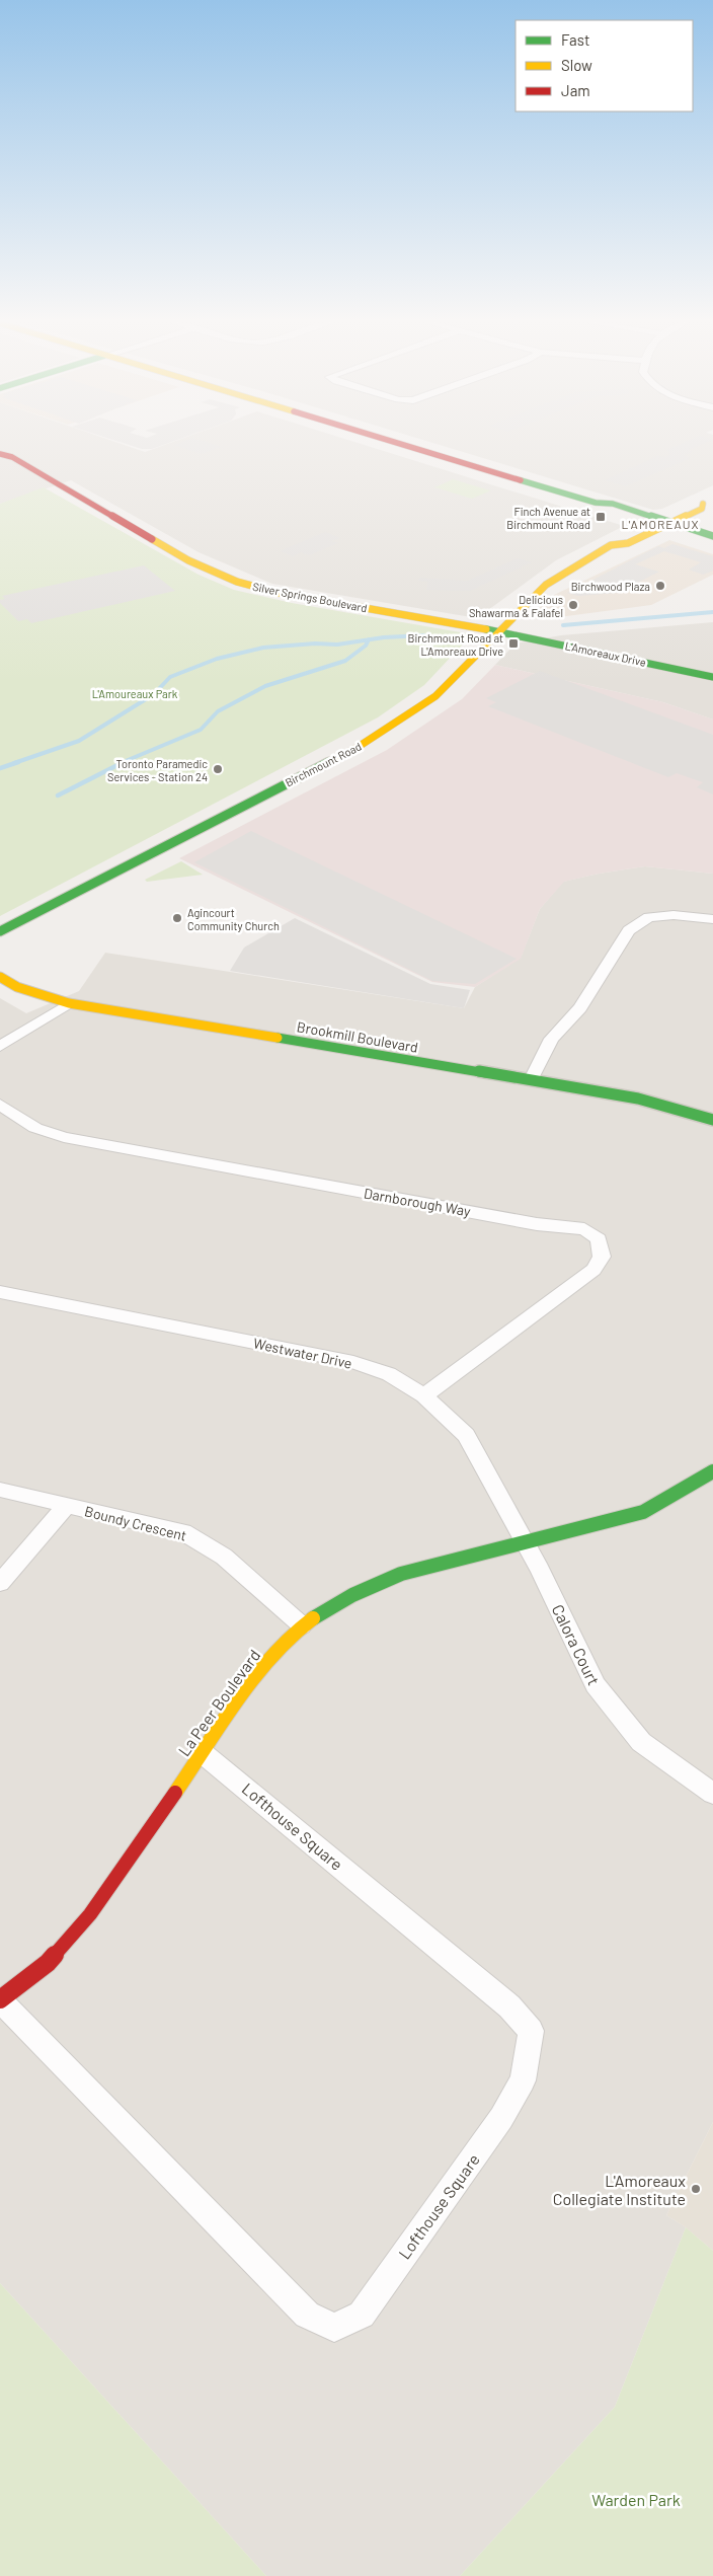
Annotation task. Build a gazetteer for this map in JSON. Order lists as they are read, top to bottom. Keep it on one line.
{"streets":{"main road":["Silver Springs Boulevard","L'Amoreaux Drive","Birchmount Road","Brookmill Boulevard","La Peer Boulevard"],"street":["Darnborough Way","Westwater Drive","Boundy Crescent","Calora Court","Lofthouse Square"]},"crossings":[["Silver Springs Boulevard","L'Amoreaux Drive"],["Silver Springs Boulevard","Birchmount Road"],["L'Amoreaux Drive","Birchmount Road"],["Darnborough Way","Westwater Drive"],["Westwater Drive","Calora Court"],["Westwater Drive","La Peer Boulevard"],["Boundy Crescent","La Peer Boulevard"],["Calora Court","La Peer Boulevard"],["La Peer Boulevard","Lofthouse Square"]],"districts":["L'AMOREAUX"],"parks":["L'Amoureaux Park","Warden Park"],"places":{"transit":["Finch Avenue at Birchmount Road","Birchmount Road at L'Amoreaux Drive"],"other":["Birchwood Plaza","Delicious Shawarma & Falafel","Toronto Paramedic Services - Station 24","Agincourt Community Church","L'Amoreaux Collegiate Institute"]},"legend":["Fast","Slow","Jam"]}
